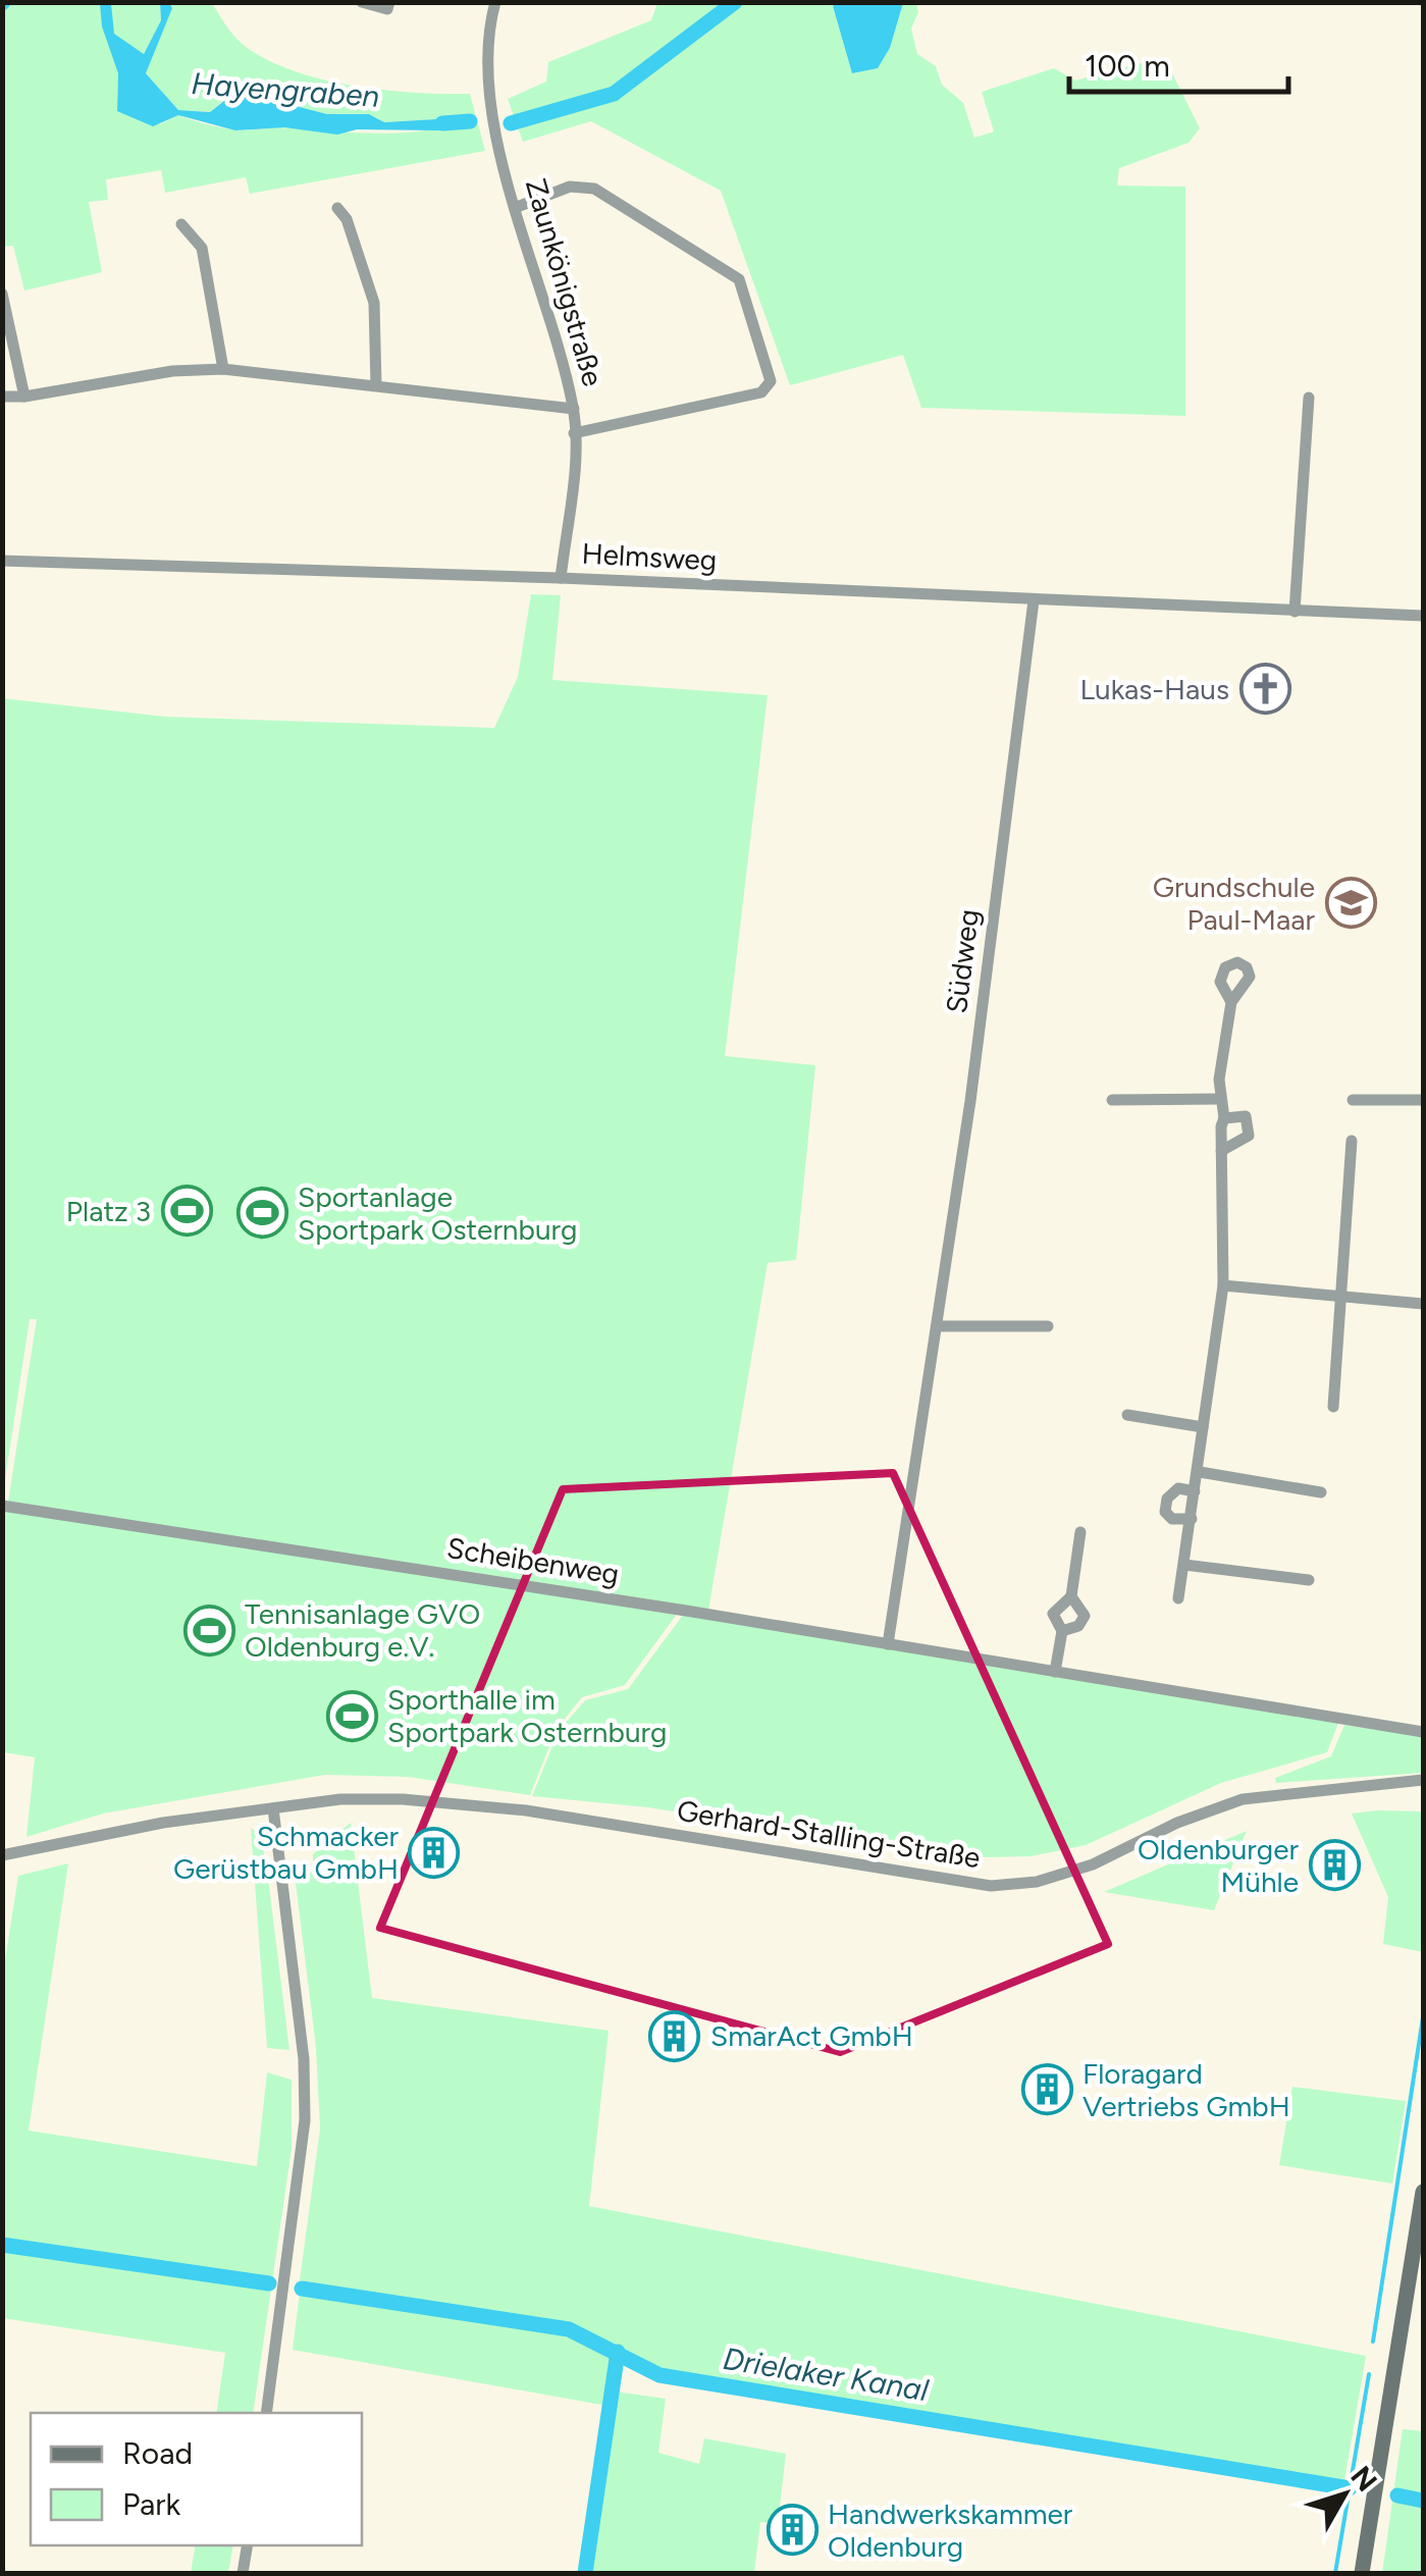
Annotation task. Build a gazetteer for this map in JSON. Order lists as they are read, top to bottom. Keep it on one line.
{"streets":{"street":["Zaunkönigstraße","Helmsweg","Südweg","Scheibenweg","Gerhard-Stalling-Straße"]},"crossings":[["Zaunkönigstraße","Helmsweg"],["Helmsweg","Südweg"],["Südweg","Scheibenweg"]],"water":["Hayengraben","Drielaker Kanal"],"places":{"church":["Lukas-Haus"],"school or university":["Grundschule Paul-Maar"],"sports":["Platz 3","Sportanlage Sportpark Osternburg","Tennisanlage GVO Oldenburg e.V.","Sporthalle im Sportpark Osternburg"],"building":["Schmacker Gerüstbau GmbH","Oldenburger Mühle","SmarAct GmbH","Floragard Vertriebs GmbH","Handwerkskammer Oldenburg"]},"legend":["Road","Park"],"scale_bar":"100 m","north":"top right"}
